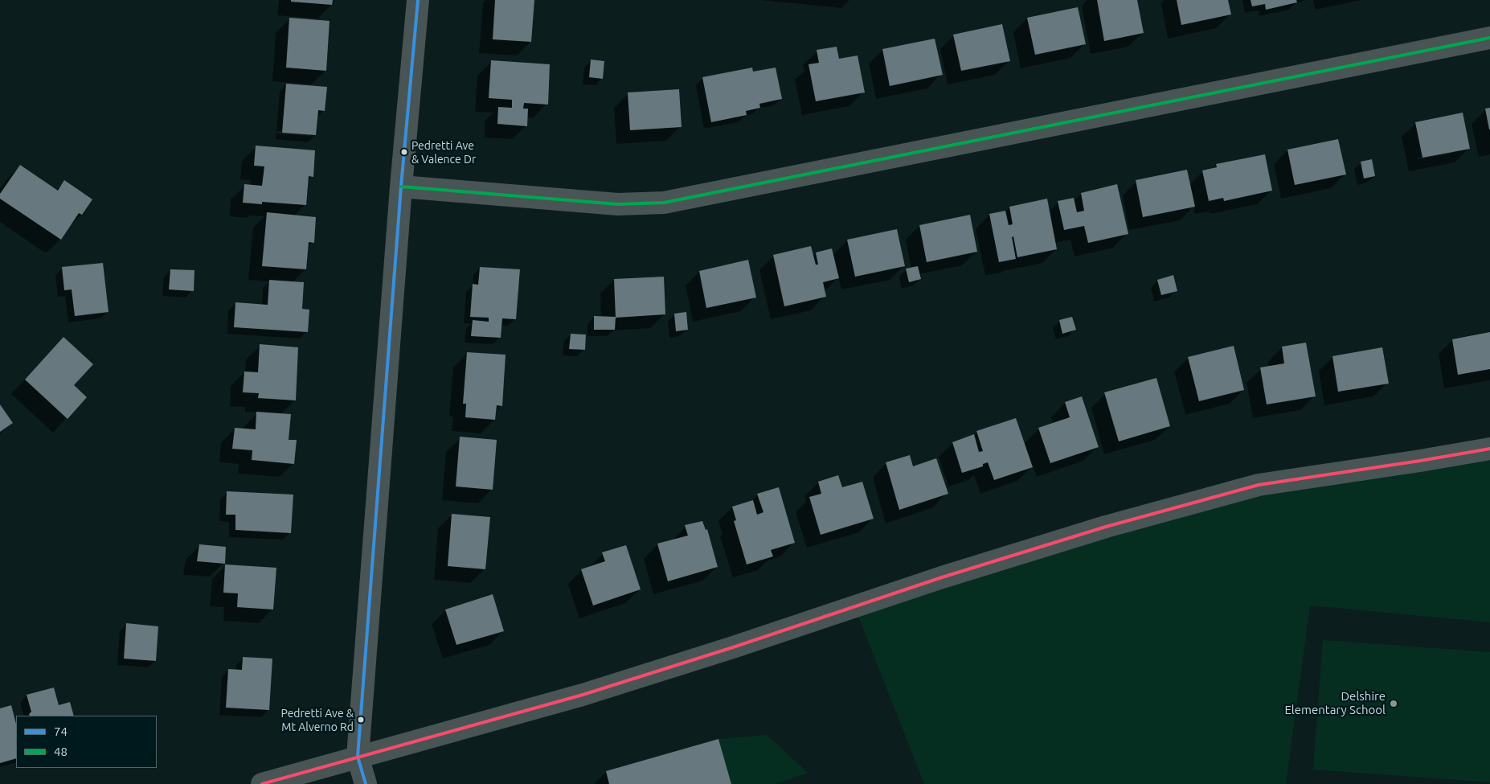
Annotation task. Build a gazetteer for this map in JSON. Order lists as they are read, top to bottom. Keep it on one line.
{"places":["Pedretti Ave & Valence Dr","Delshire Elementary School","Pedretti Ave & Mt Alverno Rd"],"lines":["transit line 74","transit line 48"],"legend":["74","48"]}
